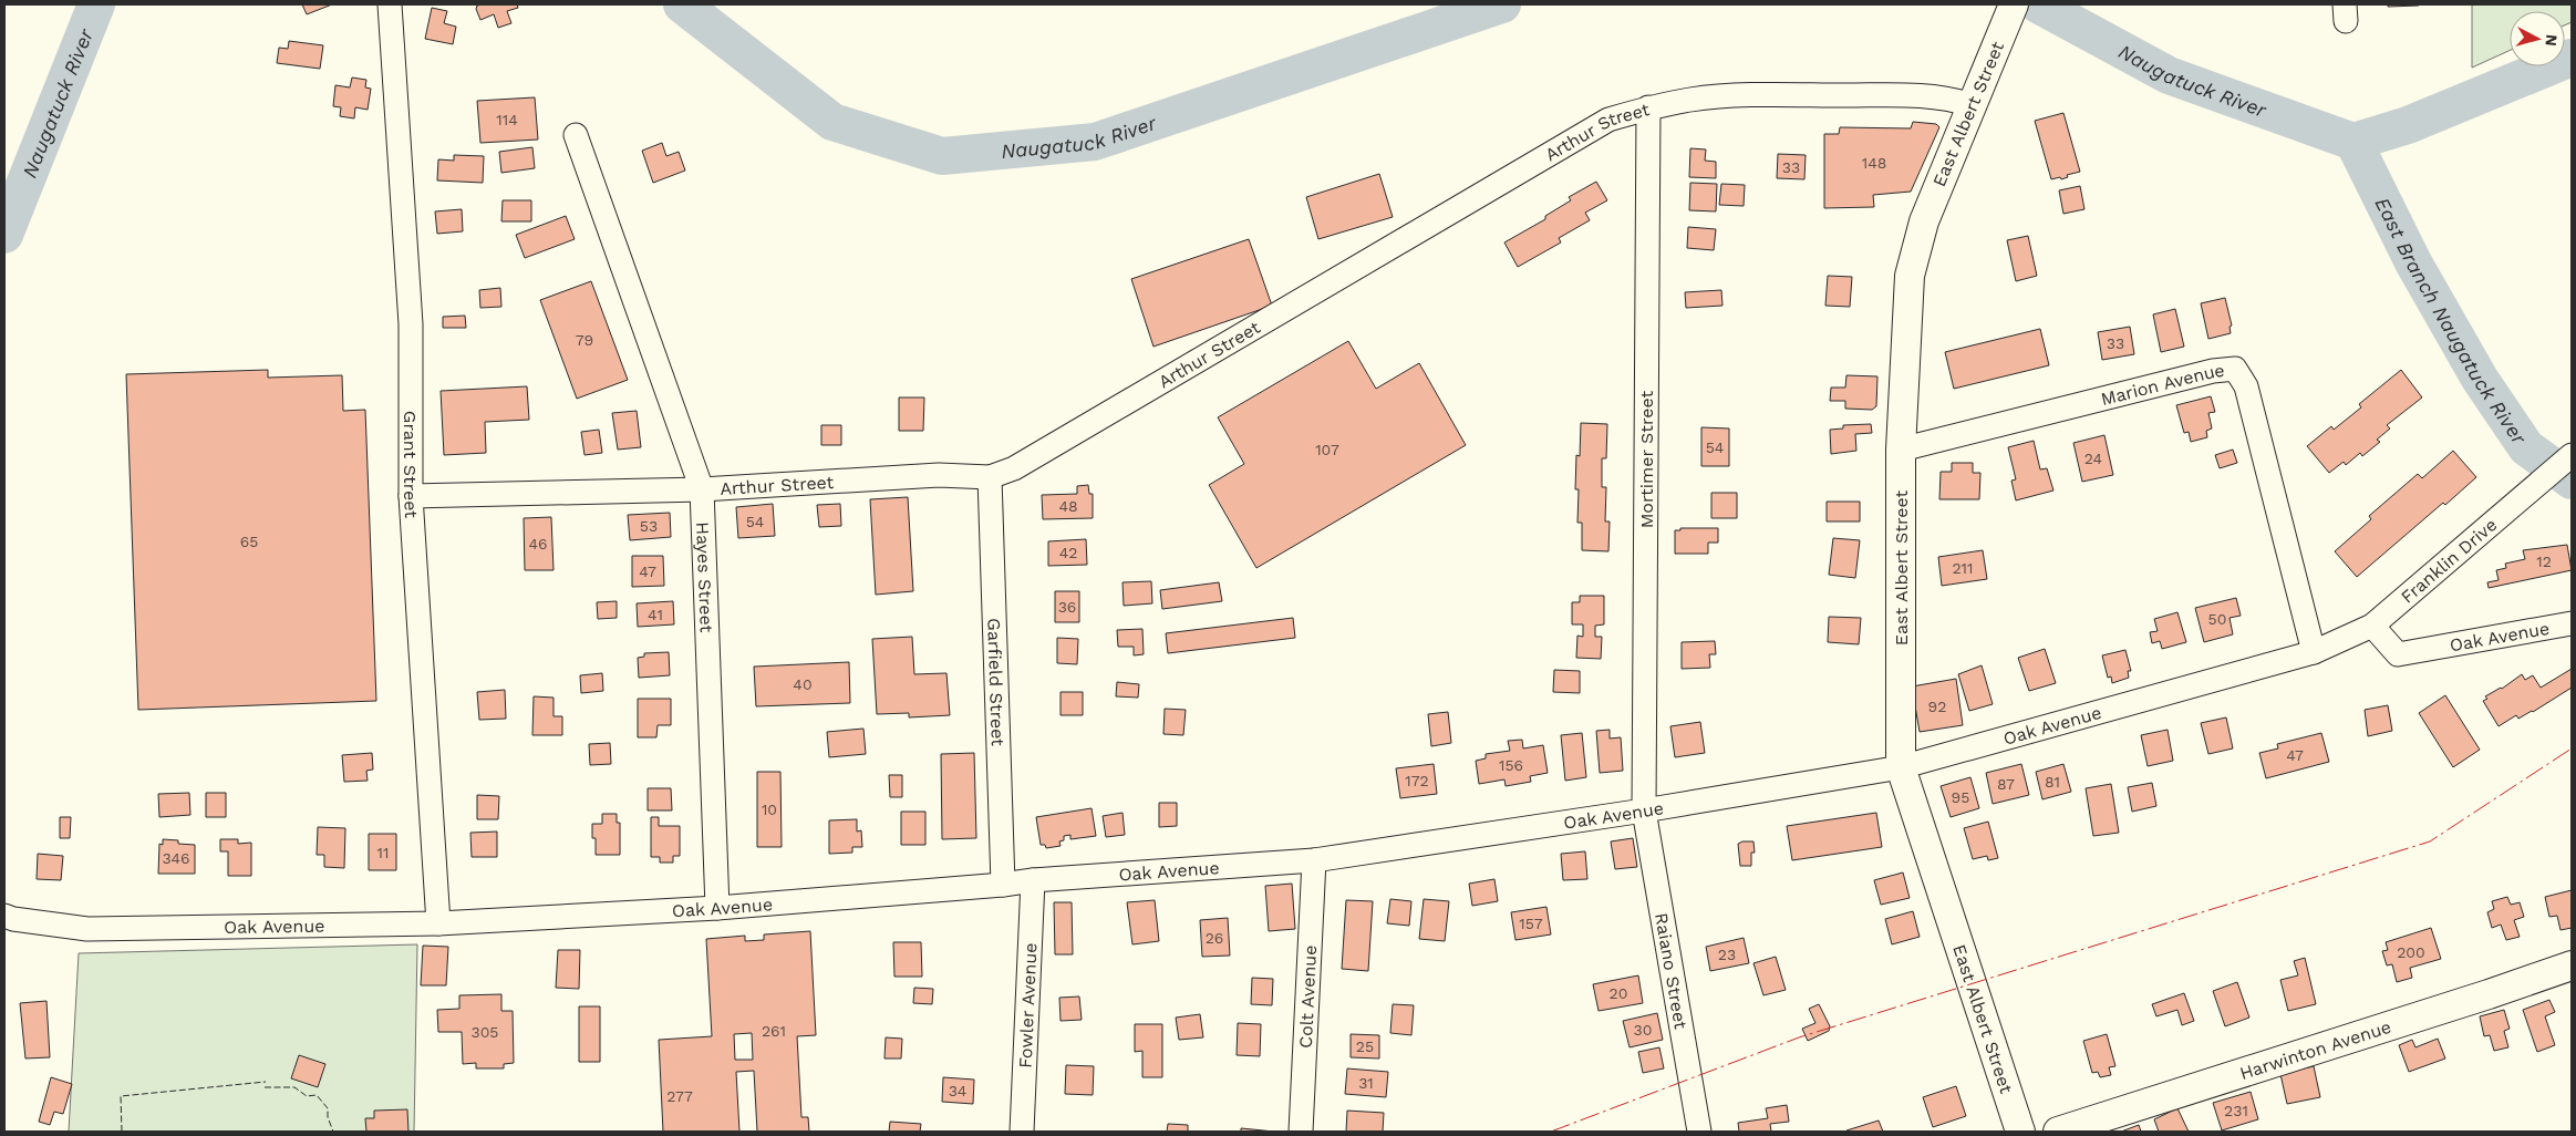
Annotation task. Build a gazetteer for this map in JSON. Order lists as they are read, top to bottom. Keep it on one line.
{"streets":{"main road":["East Albert Street","Harwinton Avenue"],"street":["Arthur Street","Marion Avenue","Mortimer Street","Grant Street","Franklin Drive","Hayes Street","Oak Avenue","Garfield Street","Raiano Street","Colt Avenue","Fowler Avenue"]},"crossings":[["East Albert Street","Arthur Street"],["East Albert Street","Marion Avenue"],["East Albert Street","Oak Avenue"],["Arthur Street","Mortimer Street"],["Arthur Street","Grant Street"],["Arthur Street","Hayes Street"],["Arthur Street","Garfield Street"],["Marion Avenue","Franklin Drive"],["Marion Avenue","Oak Avenue"],["Mortimer Street","Oak Avenue"],["Mortimer Street","Raiano Street"],["Grant Street","Oak Avenue"],["Franklin Drive","Oak Avenue"],["Hayes Street","Oak Avenue"],["Oak Avenue","Garfield Street"],["Oak Avenue","Raiano Street"],["Oak Avenue","Colt Avenue"],["Oak Avenue","Fowler Avenue"]],"water":["Naugatuck River","East Branch Naugatuck River"],"house_numbers":["114","148","33","79","33","54","107","24","48","54","53","65","46","42","12","211","47","36","41","50","40","92","47","156","172","81","87","95","10","11","346","157","26","200","23","20","30","261","305","25","31","34","277","231"],"north":"right"}
